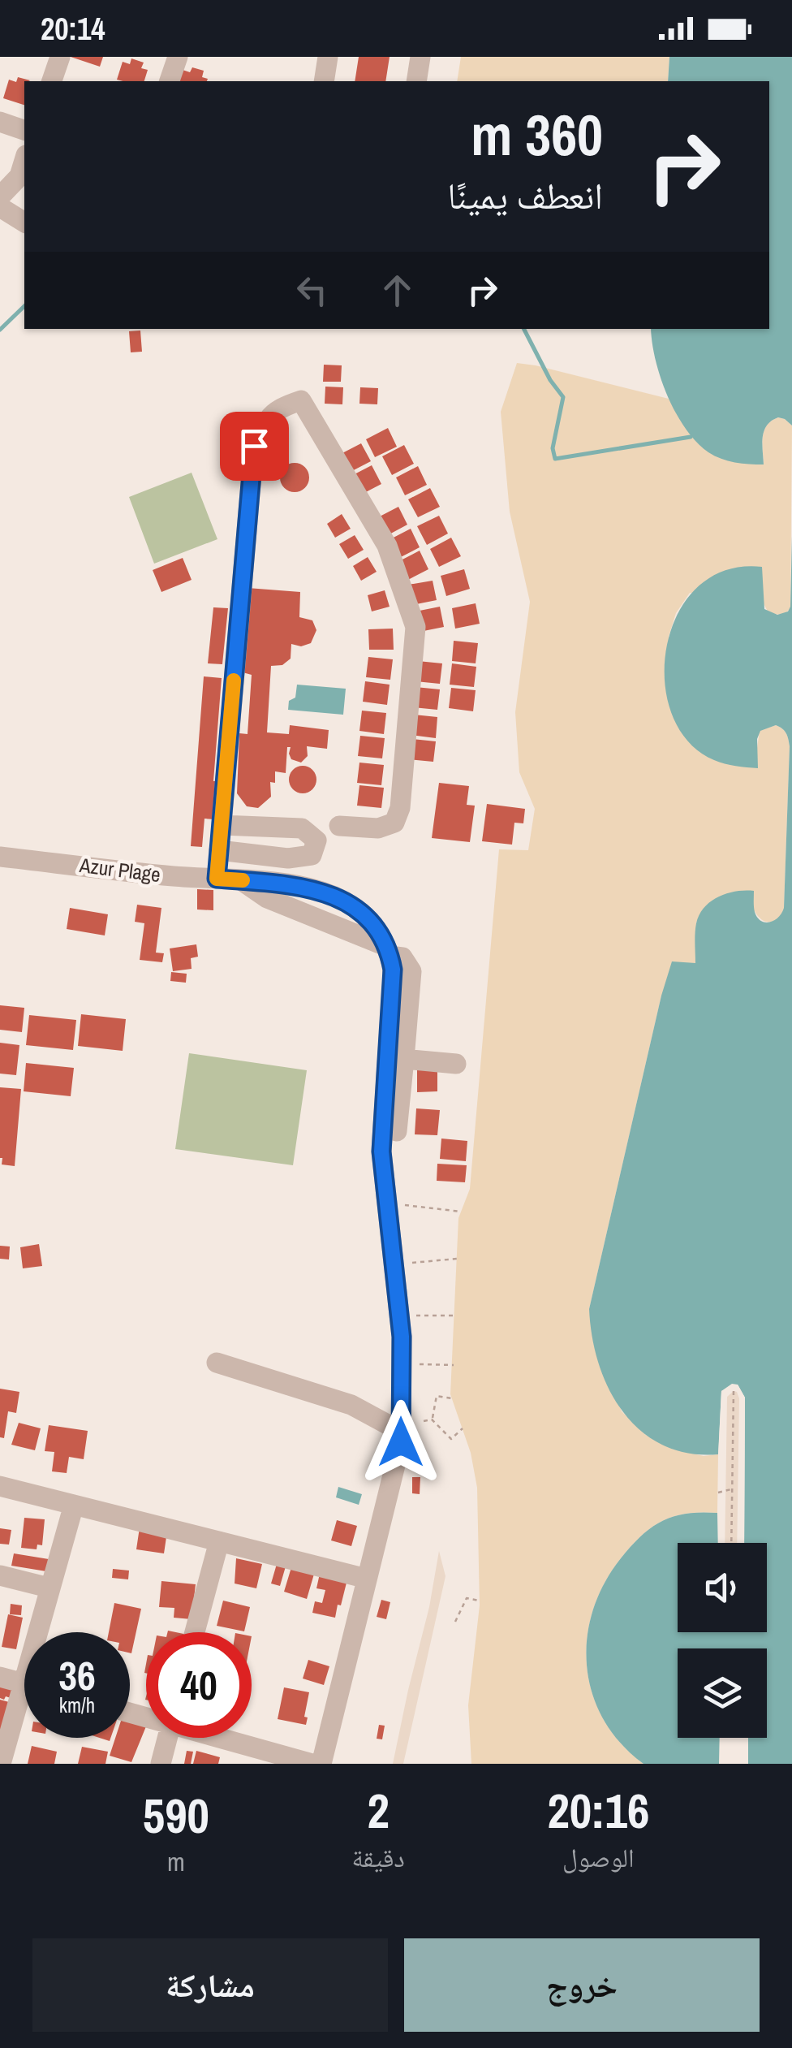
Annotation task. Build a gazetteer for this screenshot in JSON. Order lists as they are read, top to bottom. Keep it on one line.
{"streets":{"street":["Azur Plage"]},"page":{"status":"20:14","turn":["360 m","انعطف يمينًا"],"speed":"36 km/h","limit":"40","eta":["20:16","الوصول","2","دقيقة","590","m"],"buttons":["خروج","مشاركة"]}}
